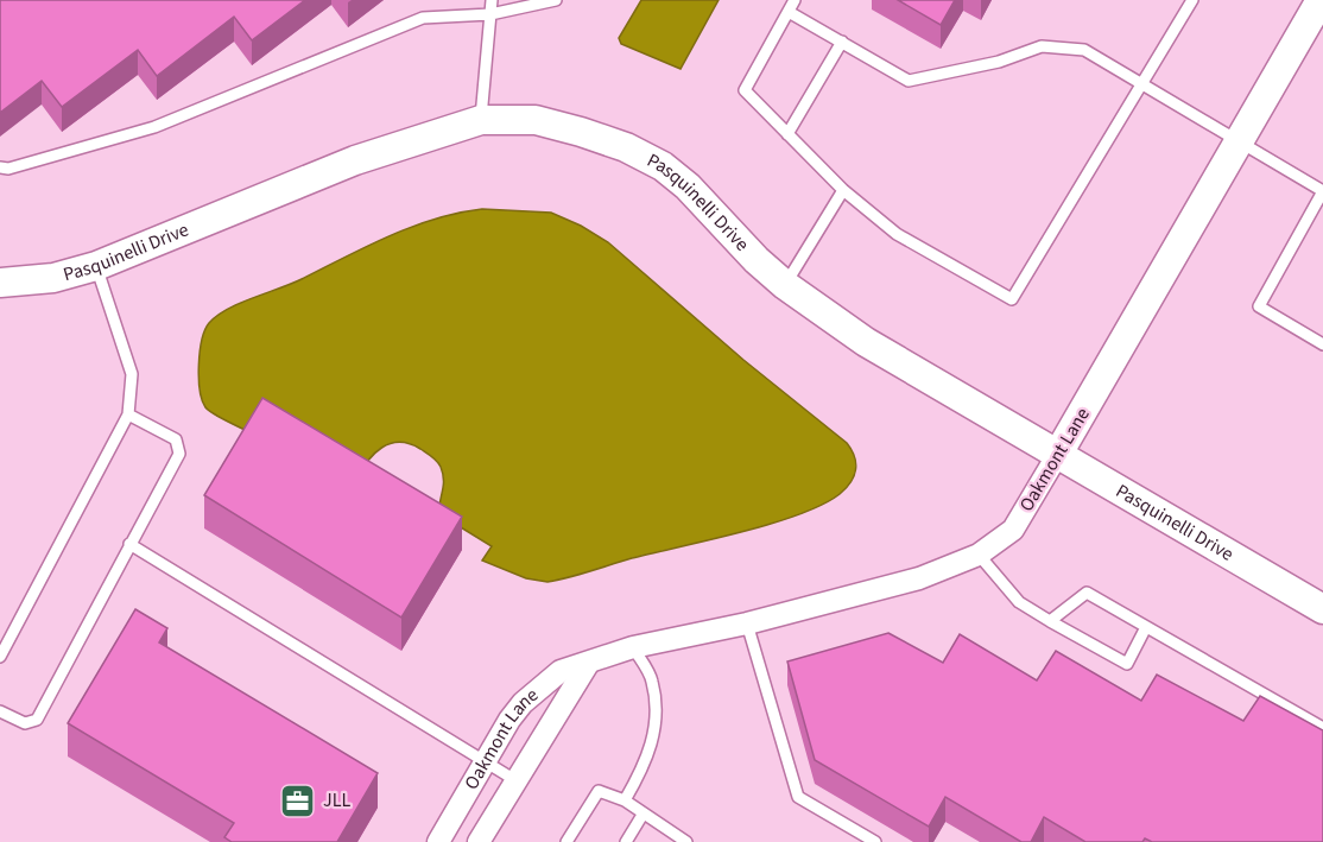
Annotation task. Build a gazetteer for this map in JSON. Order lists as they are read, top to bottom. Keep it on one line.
{"streets":{"street":["Pasquinelli Drive","Oakmont Lane"]},"crossings":[["Pasquinelli Drive","Oakmont Lane"]],"places":{"office":["JLL"]}}
